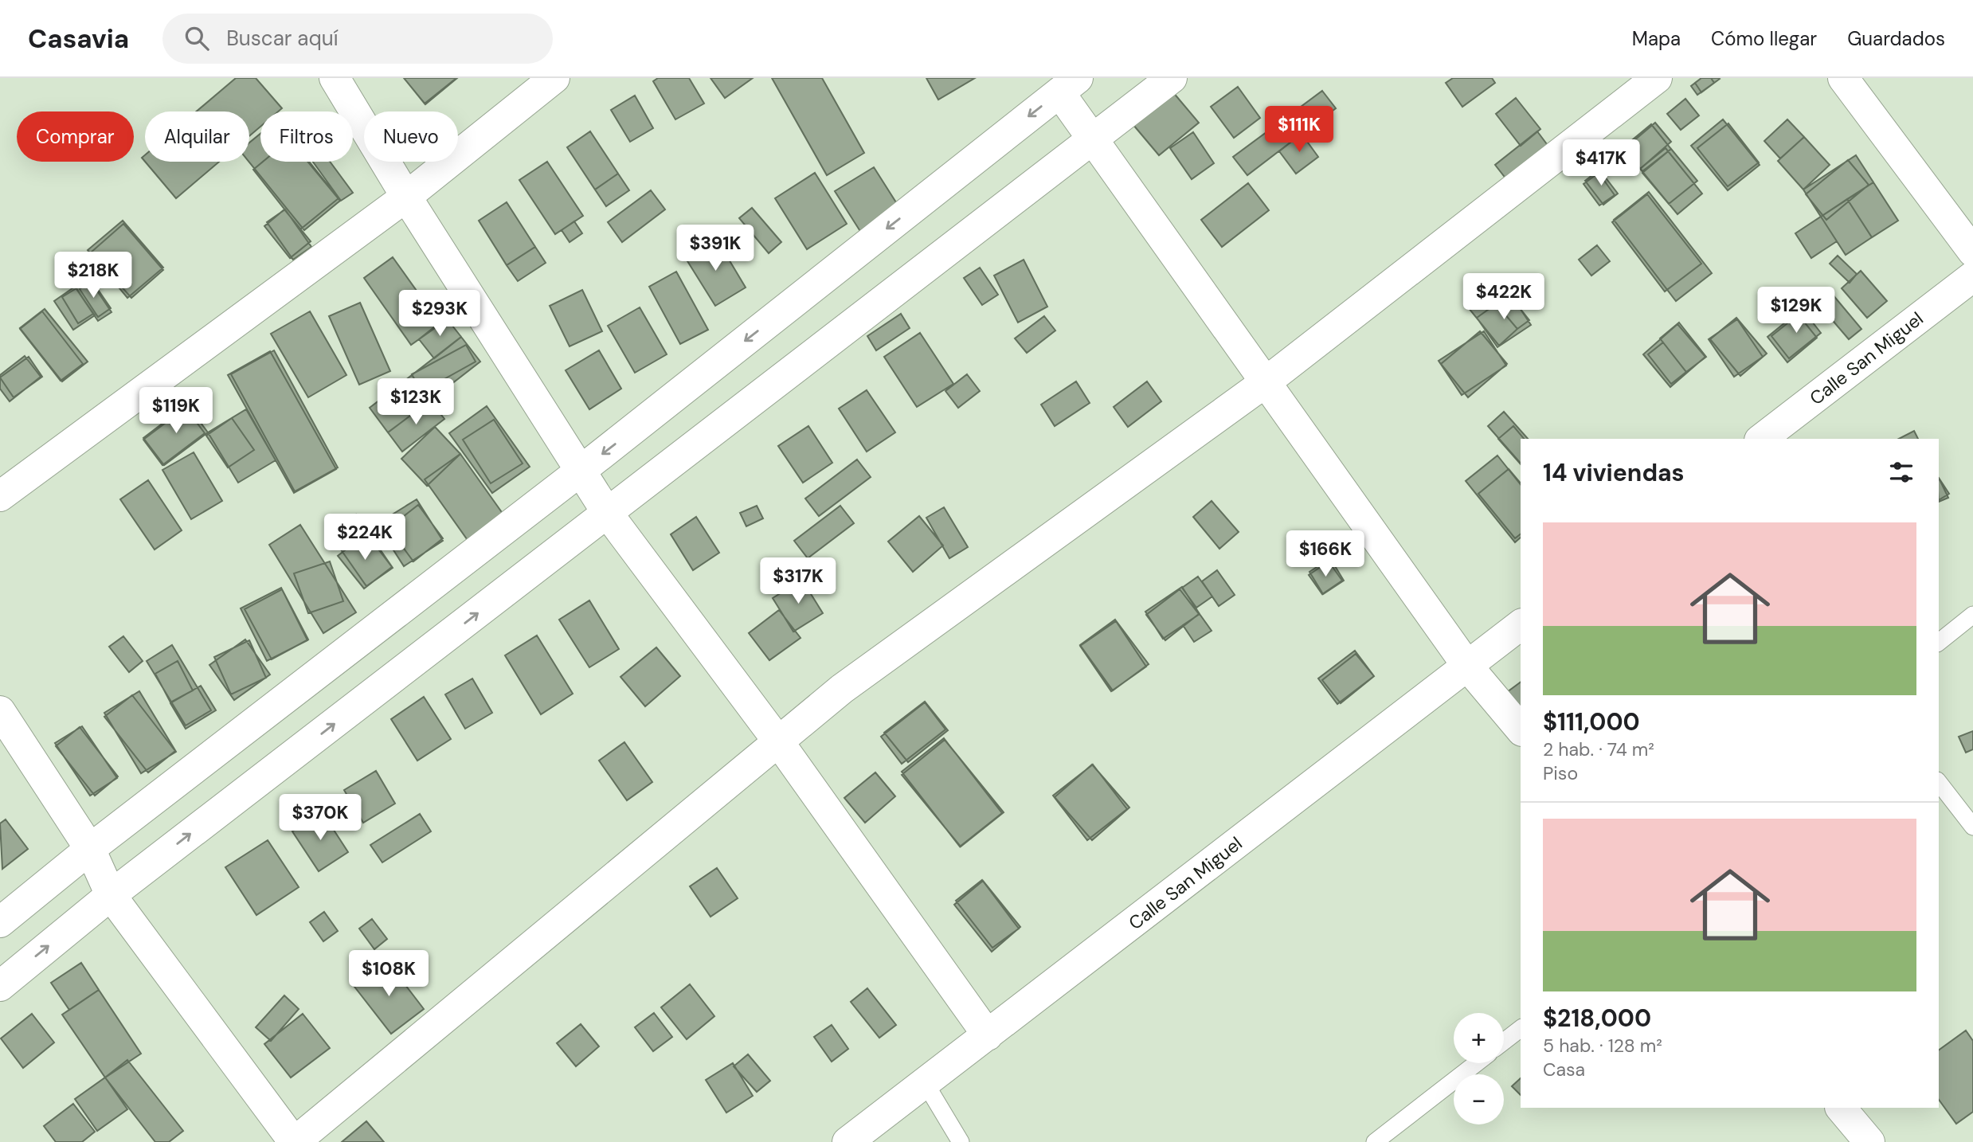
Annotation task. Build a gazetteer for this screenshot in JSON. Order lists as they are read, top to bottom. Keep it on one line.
{"streets":{"street":["Calle San Miguel"]},"page":{"header":"Casavia","search":"Buscar aquí","nav":["Mapa","Cómo llegar","Guardados"],"price":["$111K","$417K","$391K","$218K","$422K","$129K","$293K","$123K","$119K","$224K","$166K","$317K","$370K","$108K"],"chip":["Comprar","Alquilar","Filtros","Nuevo"],"heading":"14 viviendas","list":[{"name":"$111,000","note":"2 hab. · 74 m² · Piso"},{"name":"$218,000","note":"5 hab. · 128 m² · Casa"}],"map_buttons":["+","−"]}}
